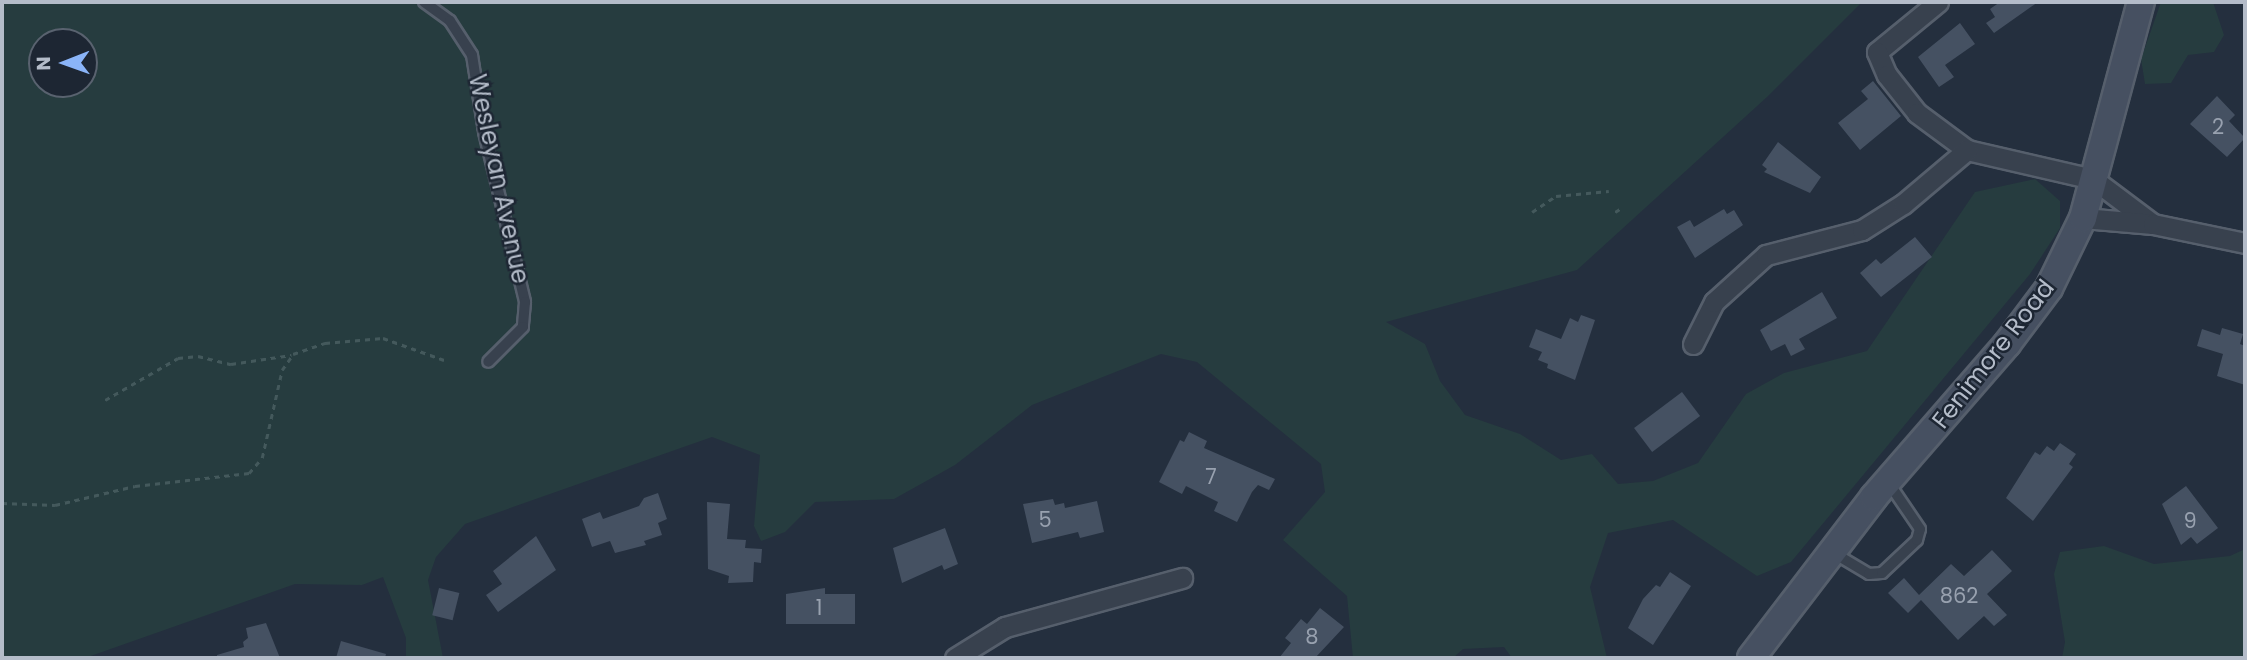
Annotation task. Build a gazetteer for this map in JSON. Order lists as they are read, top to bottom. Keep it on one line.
{"streets":{"street":["Fenimore Road"],"lane":["Wesleyan Avenue"]},"house_numbers":["2","7","5","9","862","1","8"],"north":"left"}
